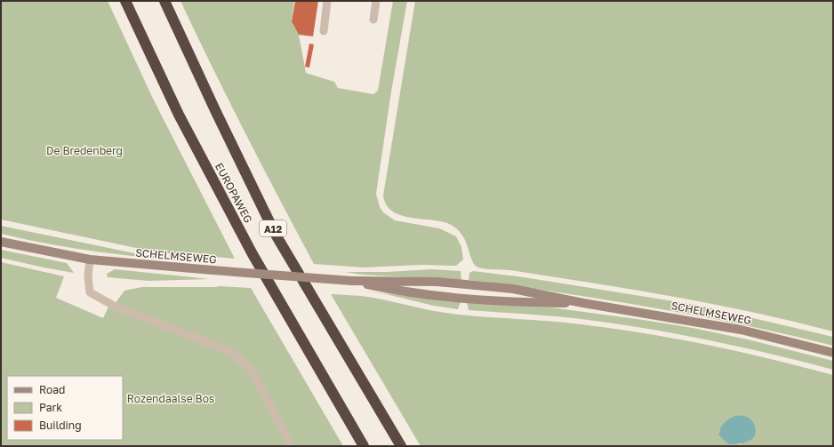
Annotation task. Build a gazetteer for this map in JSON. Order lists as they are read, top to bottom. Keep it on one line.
{"streets":{"highway":["EUROPAWEG","A12"],"main road":["SCHELMSEWEG"]},"parks":["De Bredenberg","Rozendaalse Bos"],"legend":["Road","Park","Building"]}
